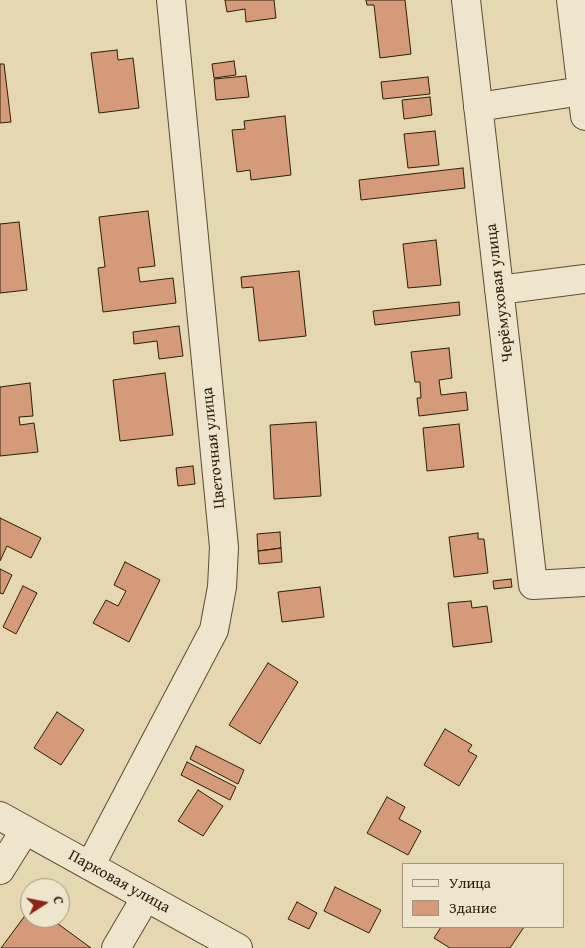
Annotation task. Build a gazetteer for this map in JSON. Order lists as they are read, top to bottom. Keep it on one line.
{"streets":{"street":["Черёмуховая улица","Цветочная улица","Парковая улица"]},"crossings":[["Цветочная улица","Парковая улица"]],"legend":["Улица","Здание"],"north":"right"}
